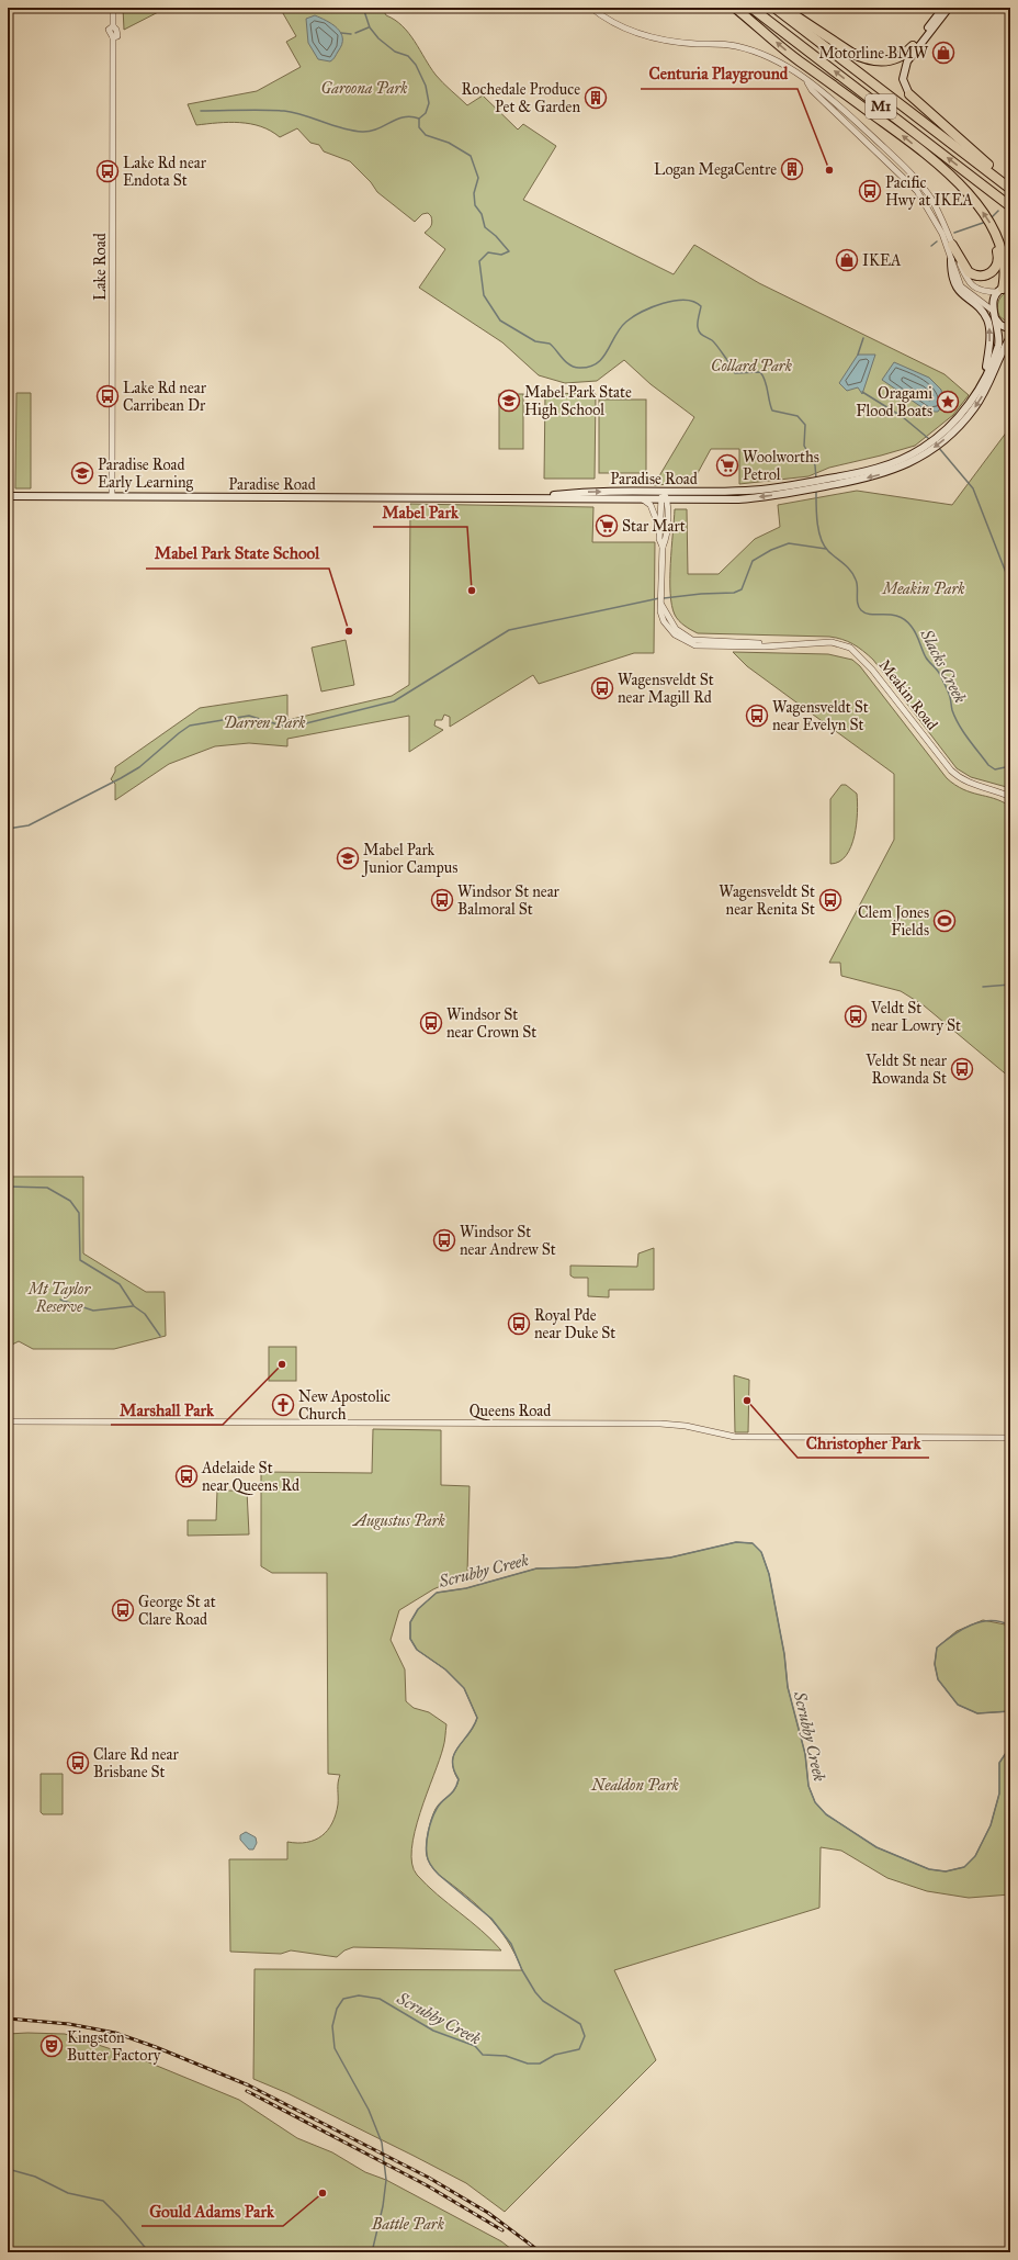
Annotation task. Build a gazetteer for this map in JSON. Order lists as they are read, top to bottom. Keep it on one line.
{"streets":{"highway":["M1"],"main road":["Paradise Road"],"street":["Lake Road","Meakin Road","Queens Road"]},"crossings":[["Lake Road","Paradise Road"],["Paradise Road","Meakin Road"]],"water":["Slacks Creek","Scrubby Creek"],"parks":["Garoona Park","Collard Park","Meakin Park","Darren Park","Mt Taylor Reserve","Augustus Park","Nealdon Park","Battle Park"],"places":{"shop":["Motorline BMW","IKEA"],"building":["Rochedale Produce Pet & Garden","Logan MegaCentre"],"other":["Centuria Playground","Mabel Park","Mabel Park State School","Marshall Park","Christopher Park","Gould Adams Park"],"bus stop":["Lake Rd near Endota St","Pacific Hwy at IKEA","Lake Rd near Carribean Dr","Wagensveldt St near Magill Rd","Wagensveldt St near Evelyn St","Windsor St near Balmoral St","Wagensveldt St near Renita St","Veldt St near Lowry St","Windsor St near Crown St","Veldt St near Rowanda St","Windsor St near Andrew St","Royal Pde near Duke St","Adelaide St near Queens Rd","George St at Clare Road","Clare Rd near Brisbane St"],"school or university":["Mabel Park State High School","Paradise Road Early Learning","Mabel Park Junior Campus"],"place":["Oragami Flood Boats"],"supermarket":["Woolworths Petrol","Star Mart"],"sports":["Clem Jones Fields"],"church":["New Apostolic Church"],"theatre":["Kingston Butter Factory"]}}
